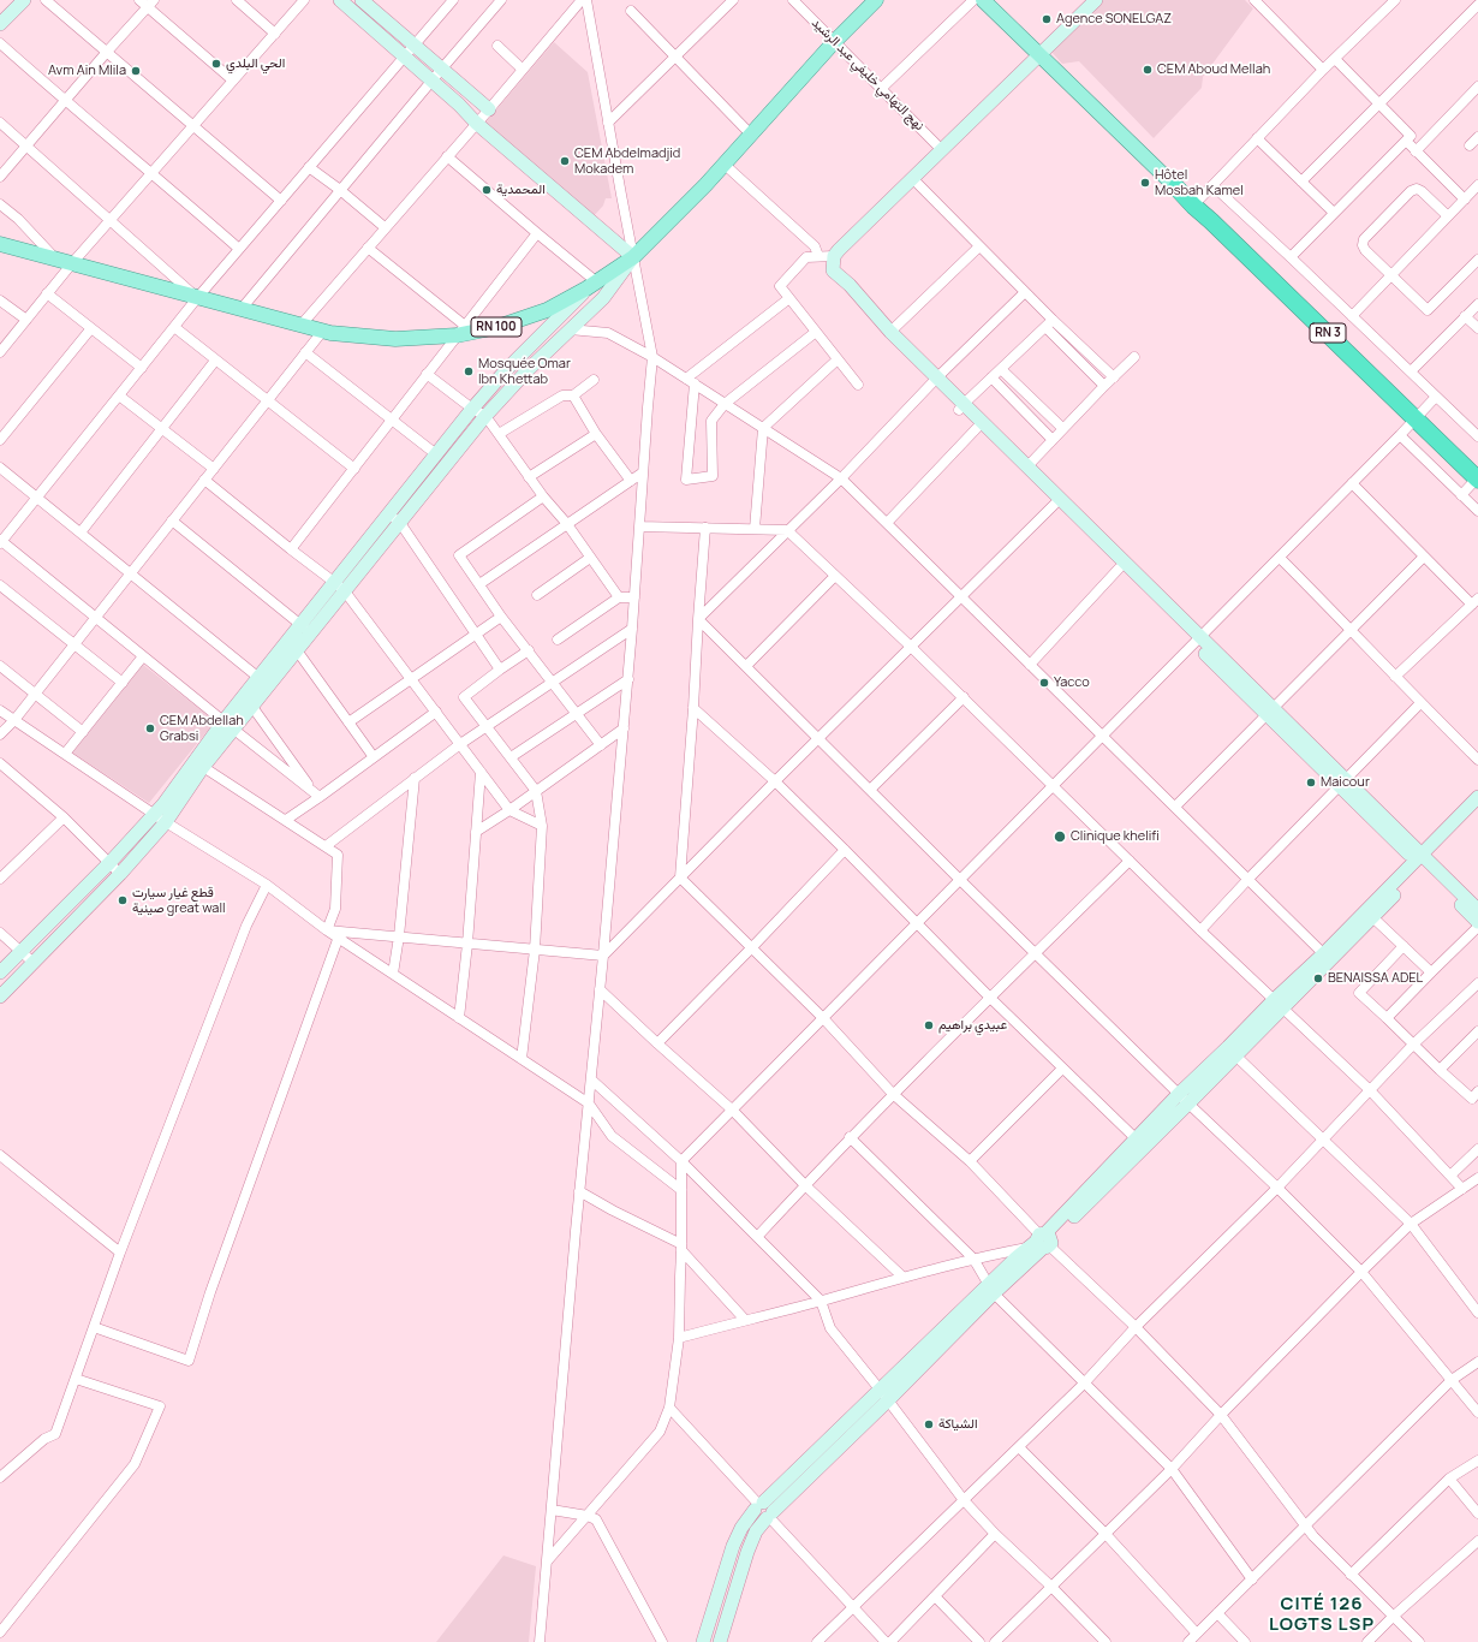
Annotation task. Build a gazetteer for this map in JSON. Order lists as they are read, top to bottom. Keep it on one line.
{"streets":{"highway":["RN 3"],"main road":["RN 100"],"street":["نهج التهامي خليفي عبد الرشيد"]},"crossings":[["نهج التهامي خليفي عبد الرشيد","RN 100"]],"districts":["CITÉ 126 LOGTS LSP"],"places":["Agence SONELGAZ","الحي البلدي","CEM Aboud Mellah","Avm Ain Mlila","CEM Abdelmadjid Mokadem","Hôtel Mosbah Kamel","المحمدية","Mosquée Omar Ibn Khettab","Yacco","CEM Abdellah Grabsi","Maicour","Clinique khelifi","قطع غيار سيارت صينية great wall","BENAISSA ADEL","عبيدي براهيم","الشياكة"]}
